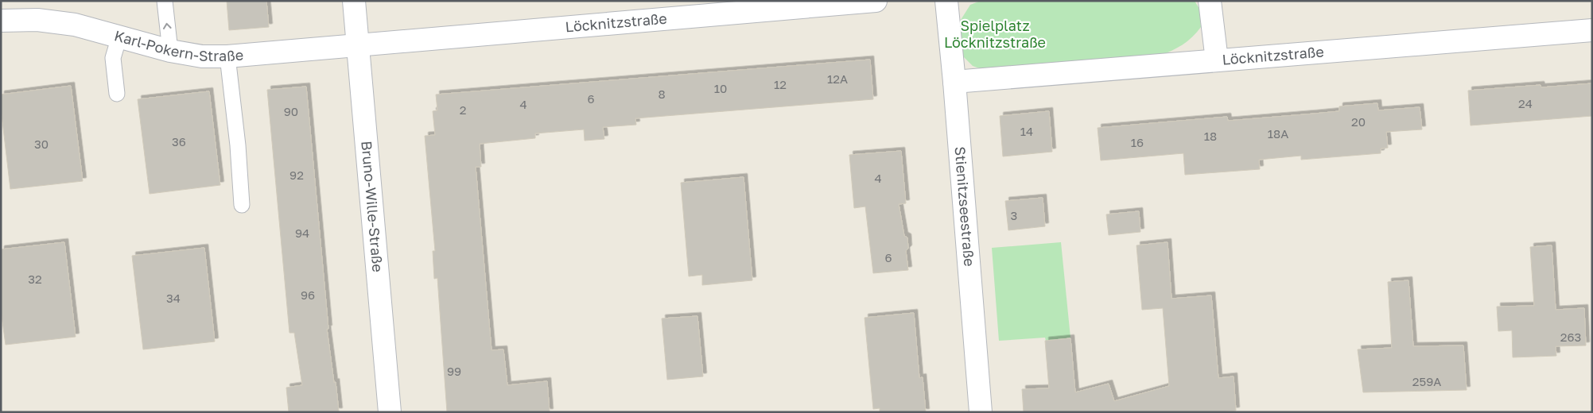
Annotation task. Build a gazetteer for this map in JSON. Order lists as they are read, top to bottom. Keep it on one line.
{"streets":{"street":["Löcknitzstraße","Karl-Pokern-Straße","Bruno-Wille-Straße","Stienitzseestraße"]},"crossings":[["Löcknitzstraße","Karl-Pokern-Straße"],["Löcknitzstraße","Bruno-Wille-Straße"],["Löcknitzstraße","Stienitzseestraße"],["Karl-Pokern-Straße","Bruno-Wille-Straße"]],"parks":["Spielplatz Löcknitzstraße"],"house_numbers":["12A","12","10","8","6","24","4","2","90","20","14","18A","18","36","16","30","92","4","3","94","6","32","96","34","263","99","259A"]}
